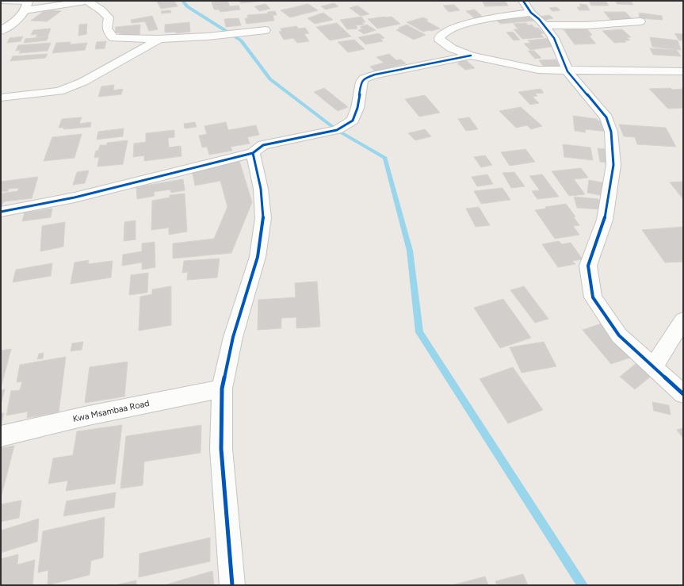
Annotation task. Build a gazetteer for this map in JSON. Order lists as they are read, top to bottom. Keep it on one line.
{"streets":{"street":["Kwa Msambaa Road"]}}
